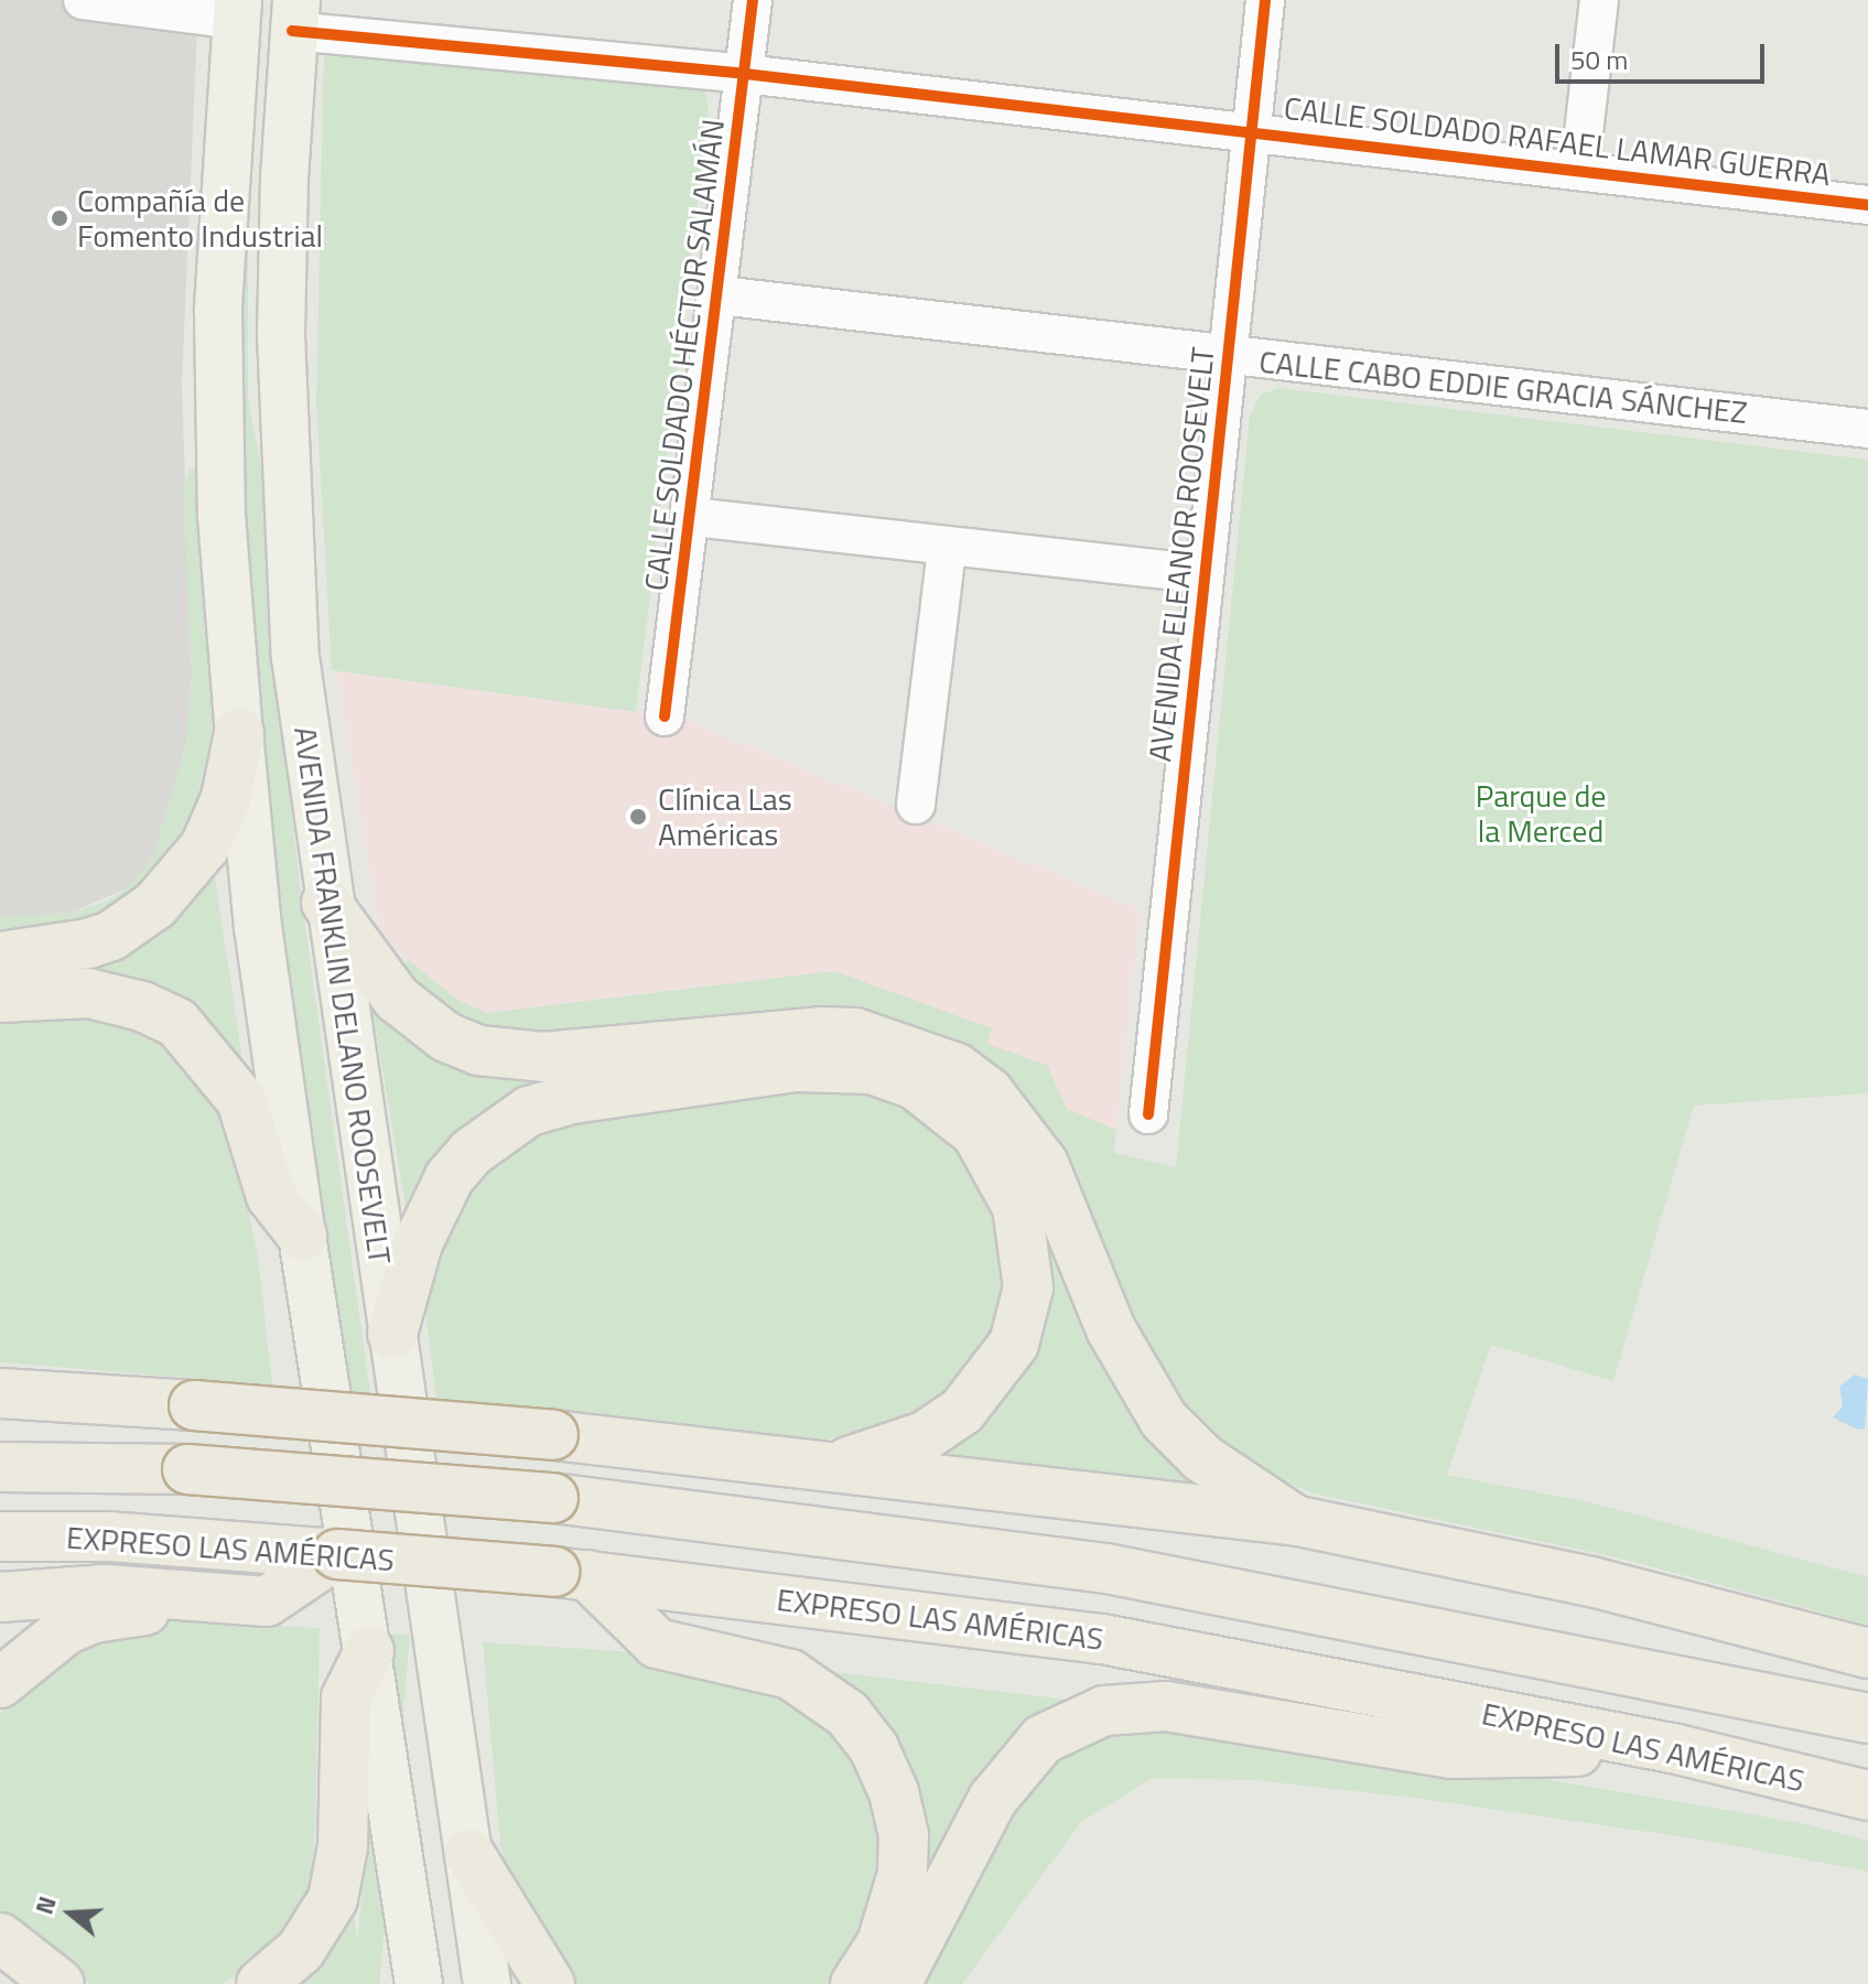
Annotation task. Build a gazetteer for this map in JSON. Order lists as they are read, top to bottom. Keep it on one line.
{"streets":{"highway":["EXPRESO LAS AMÉRICAS"],"main road":["AVENIDA FRANKLIN DELANO ROOSEVELT"],"street":["CALLE SOLDADO RAFAEL LAMAR GUERRA","CALLE SOLDADO HÉCTOR SALAMÁN","CALLE CABO EDDIE GRACIA SÁNCHEZ","AVENIDA ELEANOR ROOSEVELT"]},"crossings":[["CALLE SOLDADO RAFAEL LAMAR GUERRA","CALLE SOLDADO HÉCTOR SALAMÁN"],["CALLE SOLDADO RAFAEL LAMAR GUERRA","AVENIDA ELEANOR ROOSEVELT"],["CALLE SOLDADO RAFAEL LAMAR GUERRA","AVENIDA FRANKLIN DELANO ROOSEVELT"],["CALLE SOLDADO HÉCTOR SALAMÁN","CALLE CABO EDDIE GRACIA SÁNCHEZ"],["CALLE CABO EDDIE GRACIA SÁNCHEZ","AVENIDA ELEANOR ROOSEVELT"]],"parks":["Parque de la Merced"],"places":["Compañía de Fomento Industrial","Clínica Las Américas"],"scale_bar":"50 m","north":"left"}
